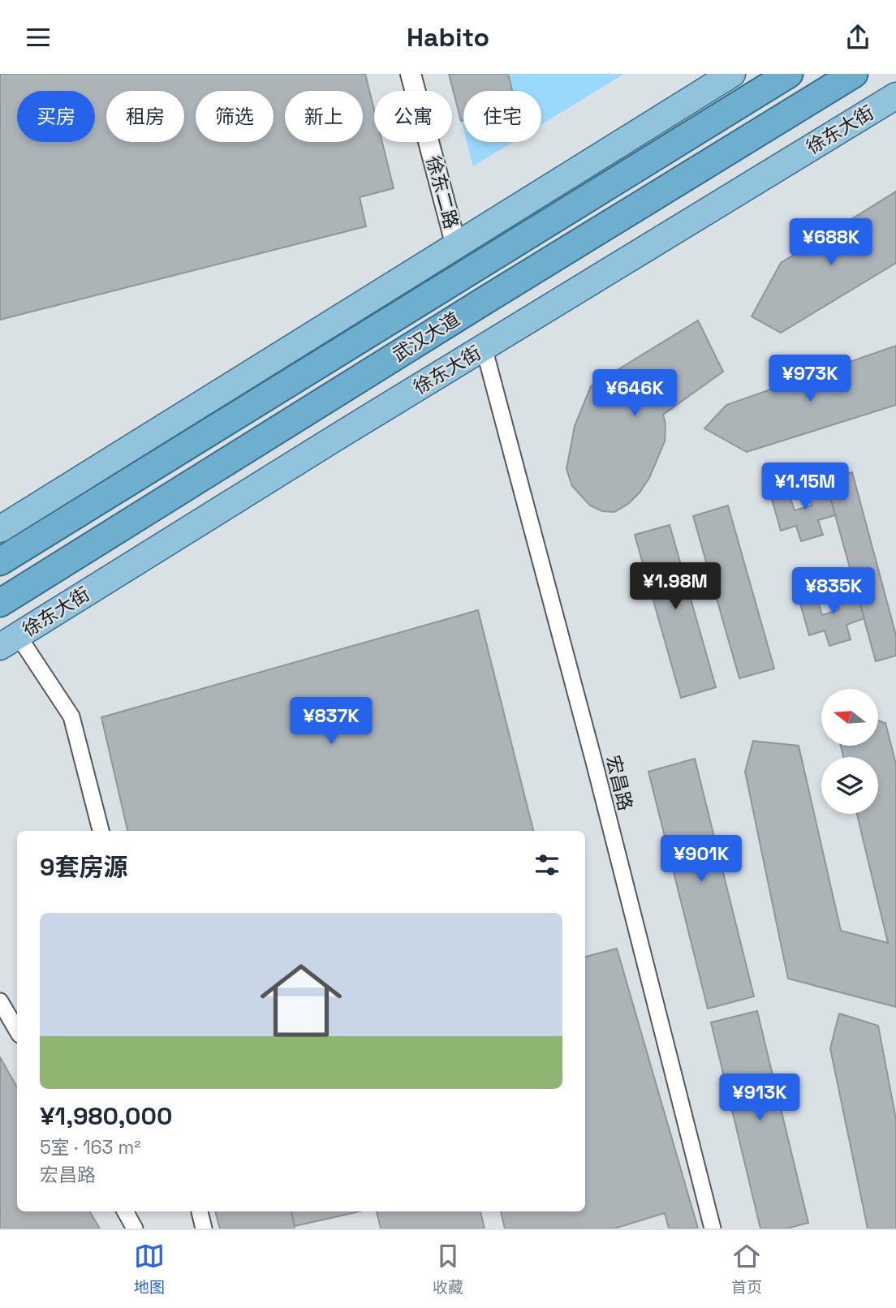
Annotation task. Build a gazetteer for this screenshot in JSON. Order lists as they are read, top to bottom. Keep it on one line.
{"streets":{"highway":["武汉大道"],"main road":["徐东大街"],"street":["徐东二路","宏昌路"]},"crossings":[["徐东大街","宏昌路"]],"north":"left","page":{"header":"Habito","chip":["买房","租房","筛选","新上","公寓","住宅"],"price":["¥688K","¥973K","¥646K","¥1.15M","¥1.98M","¥835K","¥837K","¥901K","¥913K"],"heading":"9套房源","list":[{"name":"¥1,980,000","note":"5室 · 163 m² · 宏昌路"}],"tabs":["地图","收藏","首页"]}}
